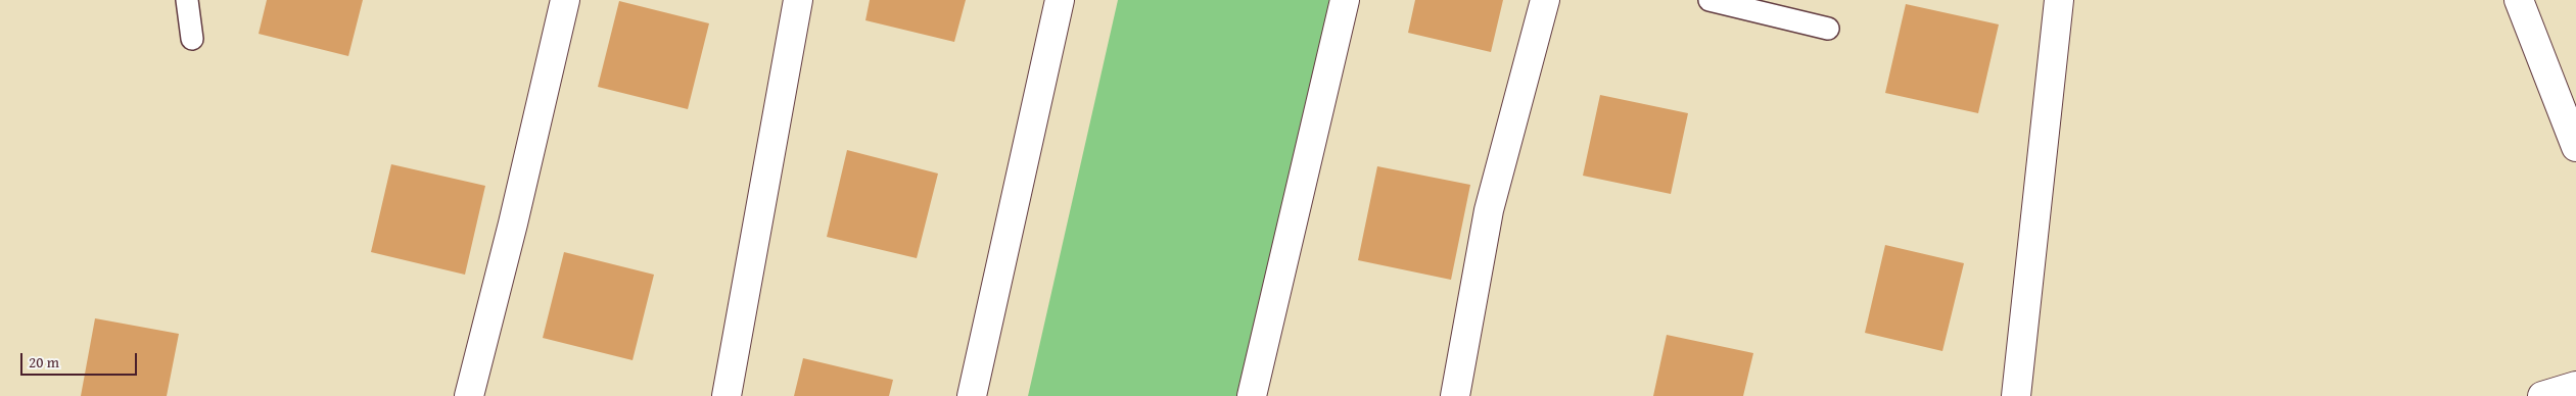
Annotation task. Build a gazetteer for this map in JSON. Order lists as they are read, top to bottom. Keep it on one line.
{"scale_bar":"20 m"}
